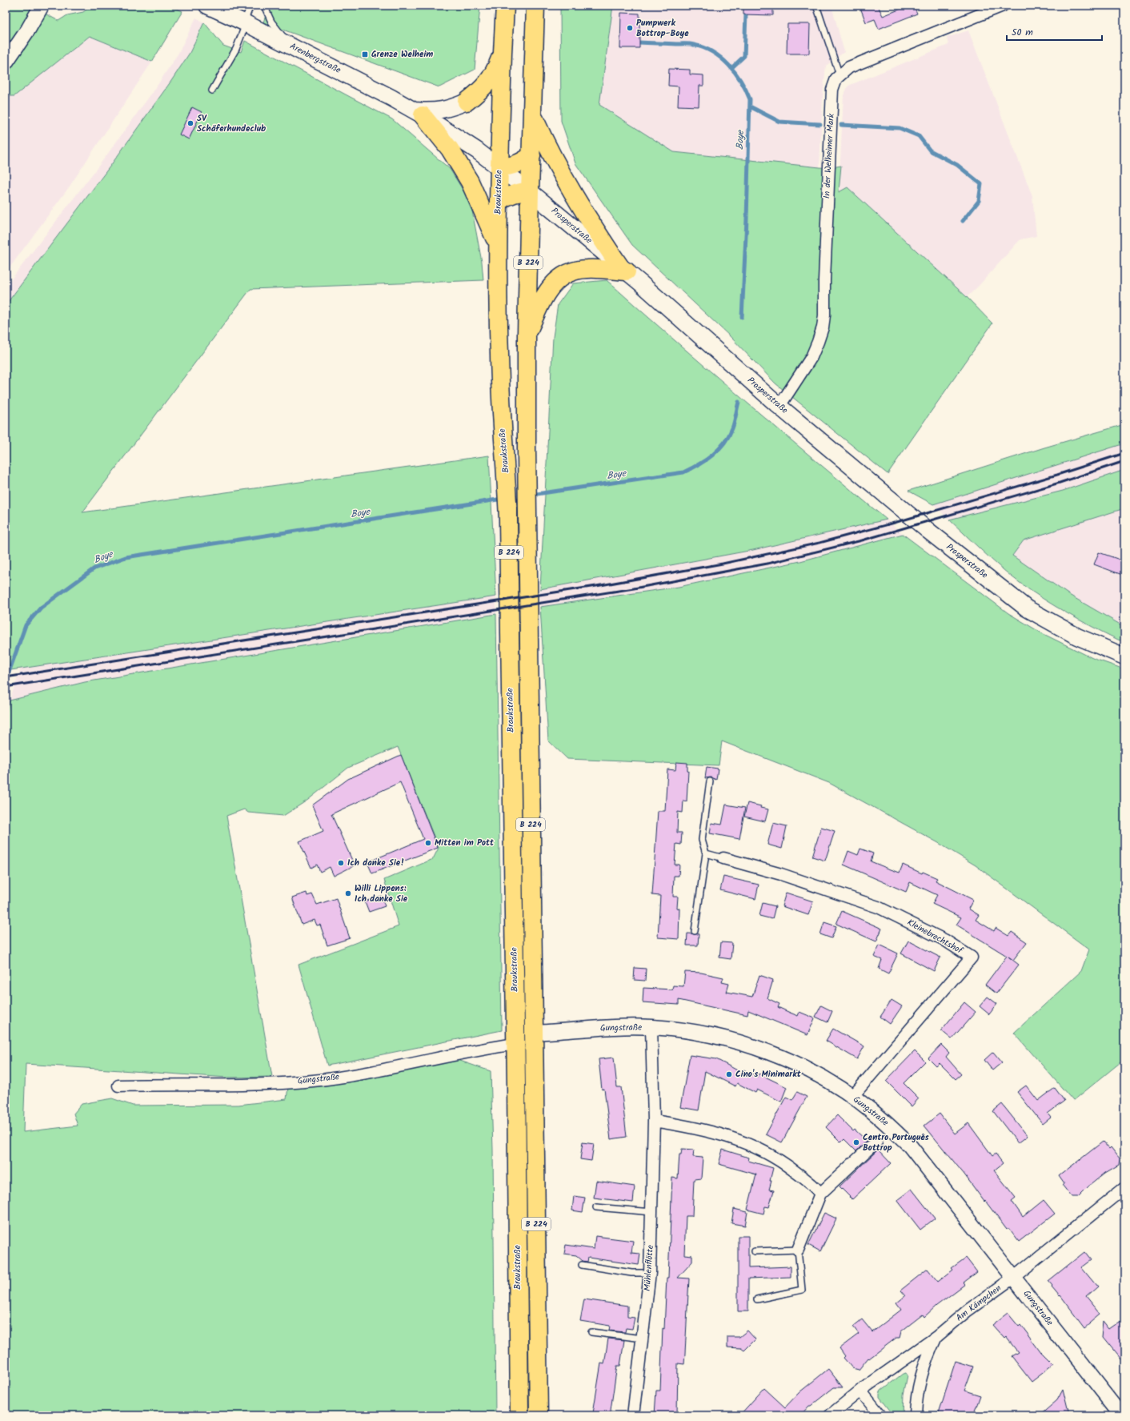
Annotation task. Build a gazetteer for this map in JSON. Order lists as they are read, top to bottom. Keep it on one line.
{"streets":{"main road":["Arenbergstraße","Braukstraße","Prosperstraße","B 224"],"street":["In der Welheimer Mark","Kleinebrechtshof","Gungstraße","Mühlenflötte","Am Kämpchen"]},"crossings":[["Arenbergstraße","Prosperstraße"],["In der Welheimer Mark","Prosperstraße"],["Braukstraße","Prosperstraße"],["Braukstraße","Gungstraße"],["Kleinebrechtshof","Gungstraße"],["Gungstraße","Mühlenflötte"],["Gungstraße","Am Kämpchen"]],"water":["Boye"],"places":{"other":["Pumpwerk Bottrop-Boye","SV Schäferhundeclub","Mitten im Pott","Ich danke Sie!","Willi Lippens: Ich danke Sie","Cino's Minimarkt","Centro Português Bottrop"],"transit":["Grenze Welheim"]},"scale_bar":"50 m"}
